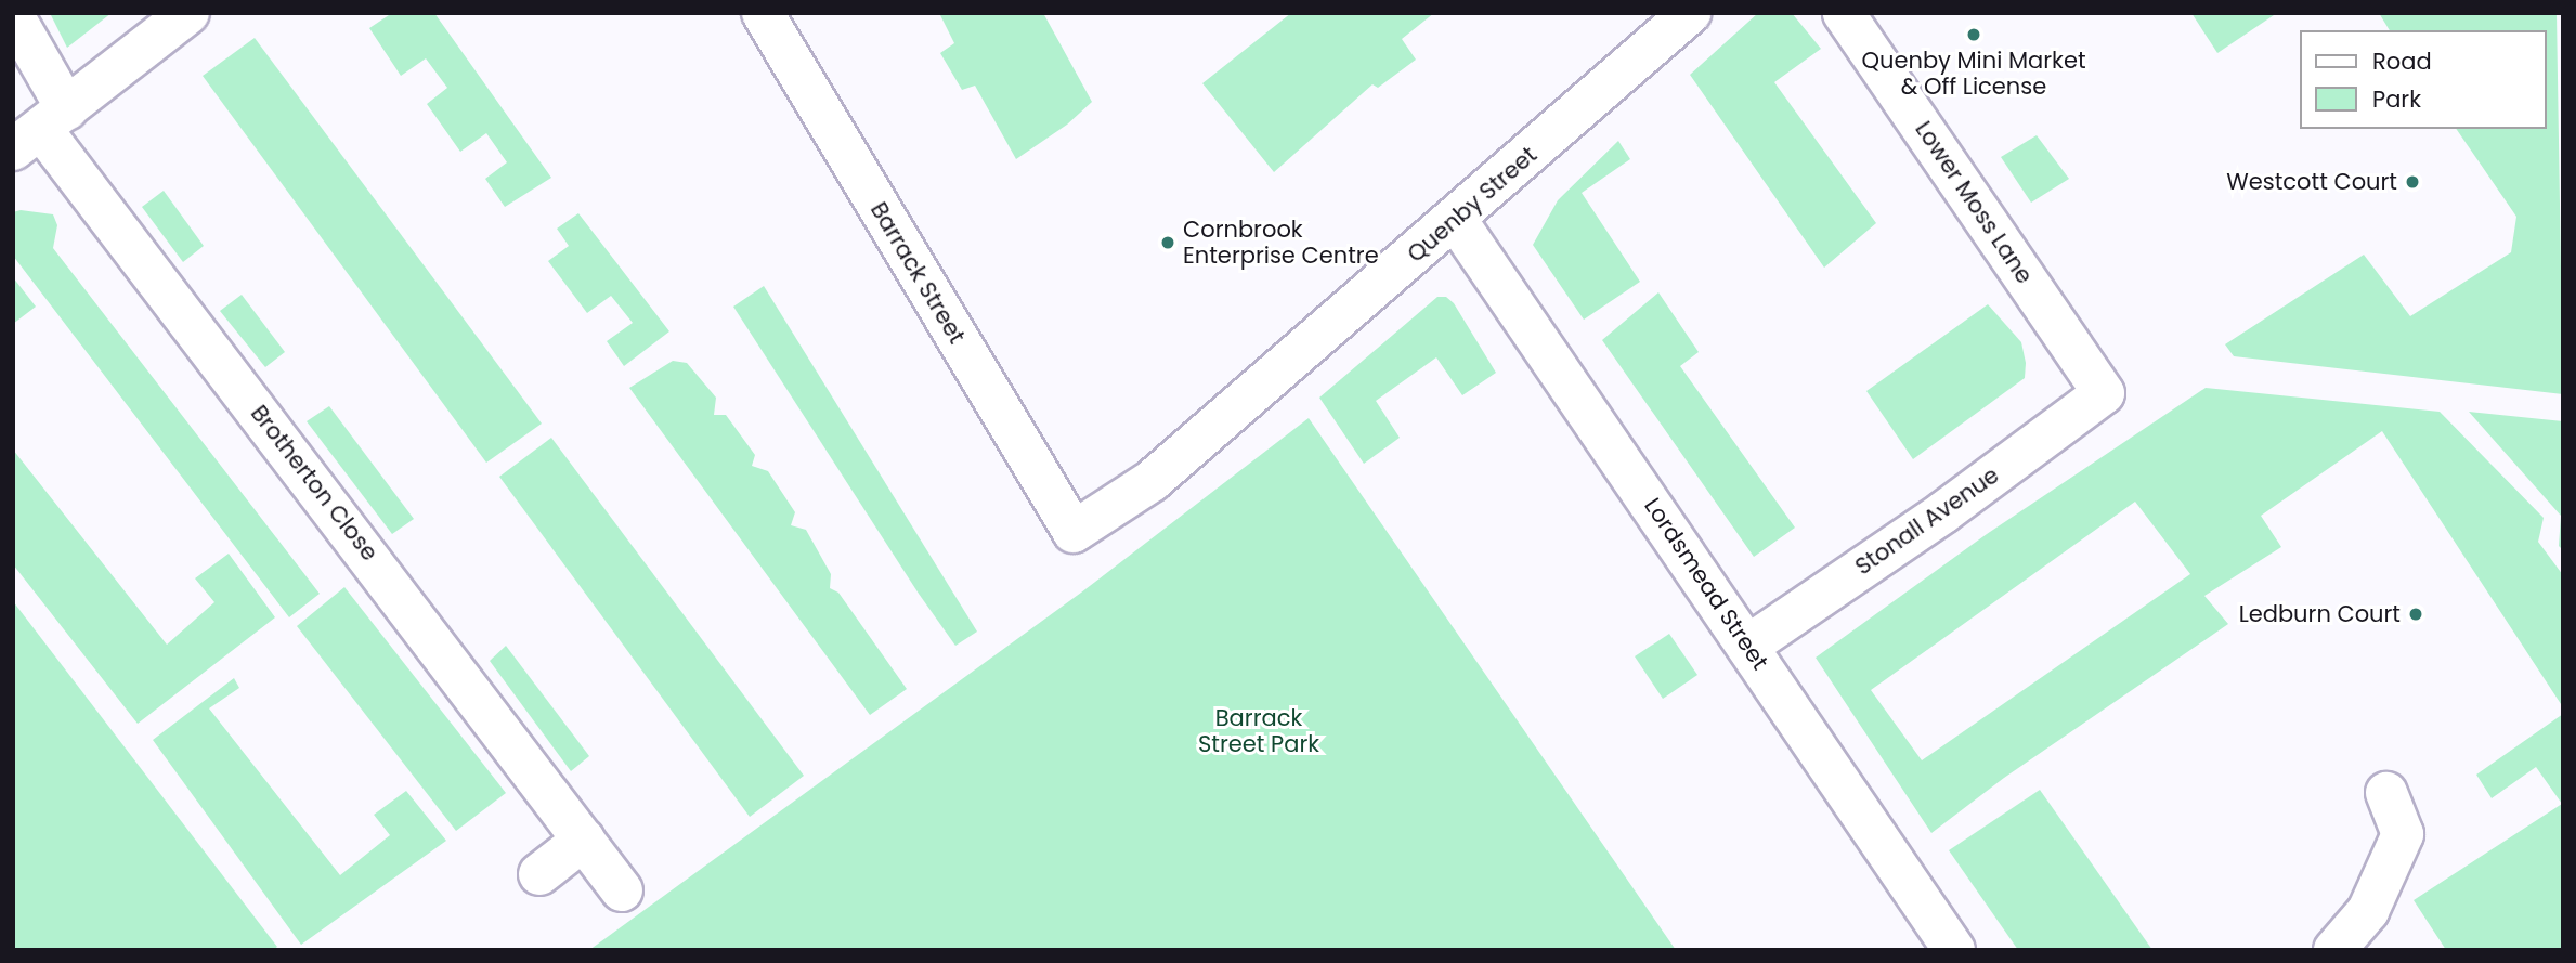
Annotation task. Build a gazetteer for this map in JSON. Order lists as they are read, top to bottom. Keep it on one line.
{"streets":{"street":["Lower Moss Lane","Quenby Street","Barrack Street","Brotherton Close","Stonall Avenue","Lordsmead Street"]},"crossings":[["Lower Moss Lane","Stonall Avenue"],["Quenby Street","Barrack Street"],["Quenby Street","Lordsmead Street"],["Stonall Avenue","Lordsmead Street"]],"parks":["Barrack Street Park"],"places":["Quenby Mini Market & Off License","Westcott Court","Cornbrook Enterprise Centre","Ledburn Court"],"legend":["Road","Park"]}
